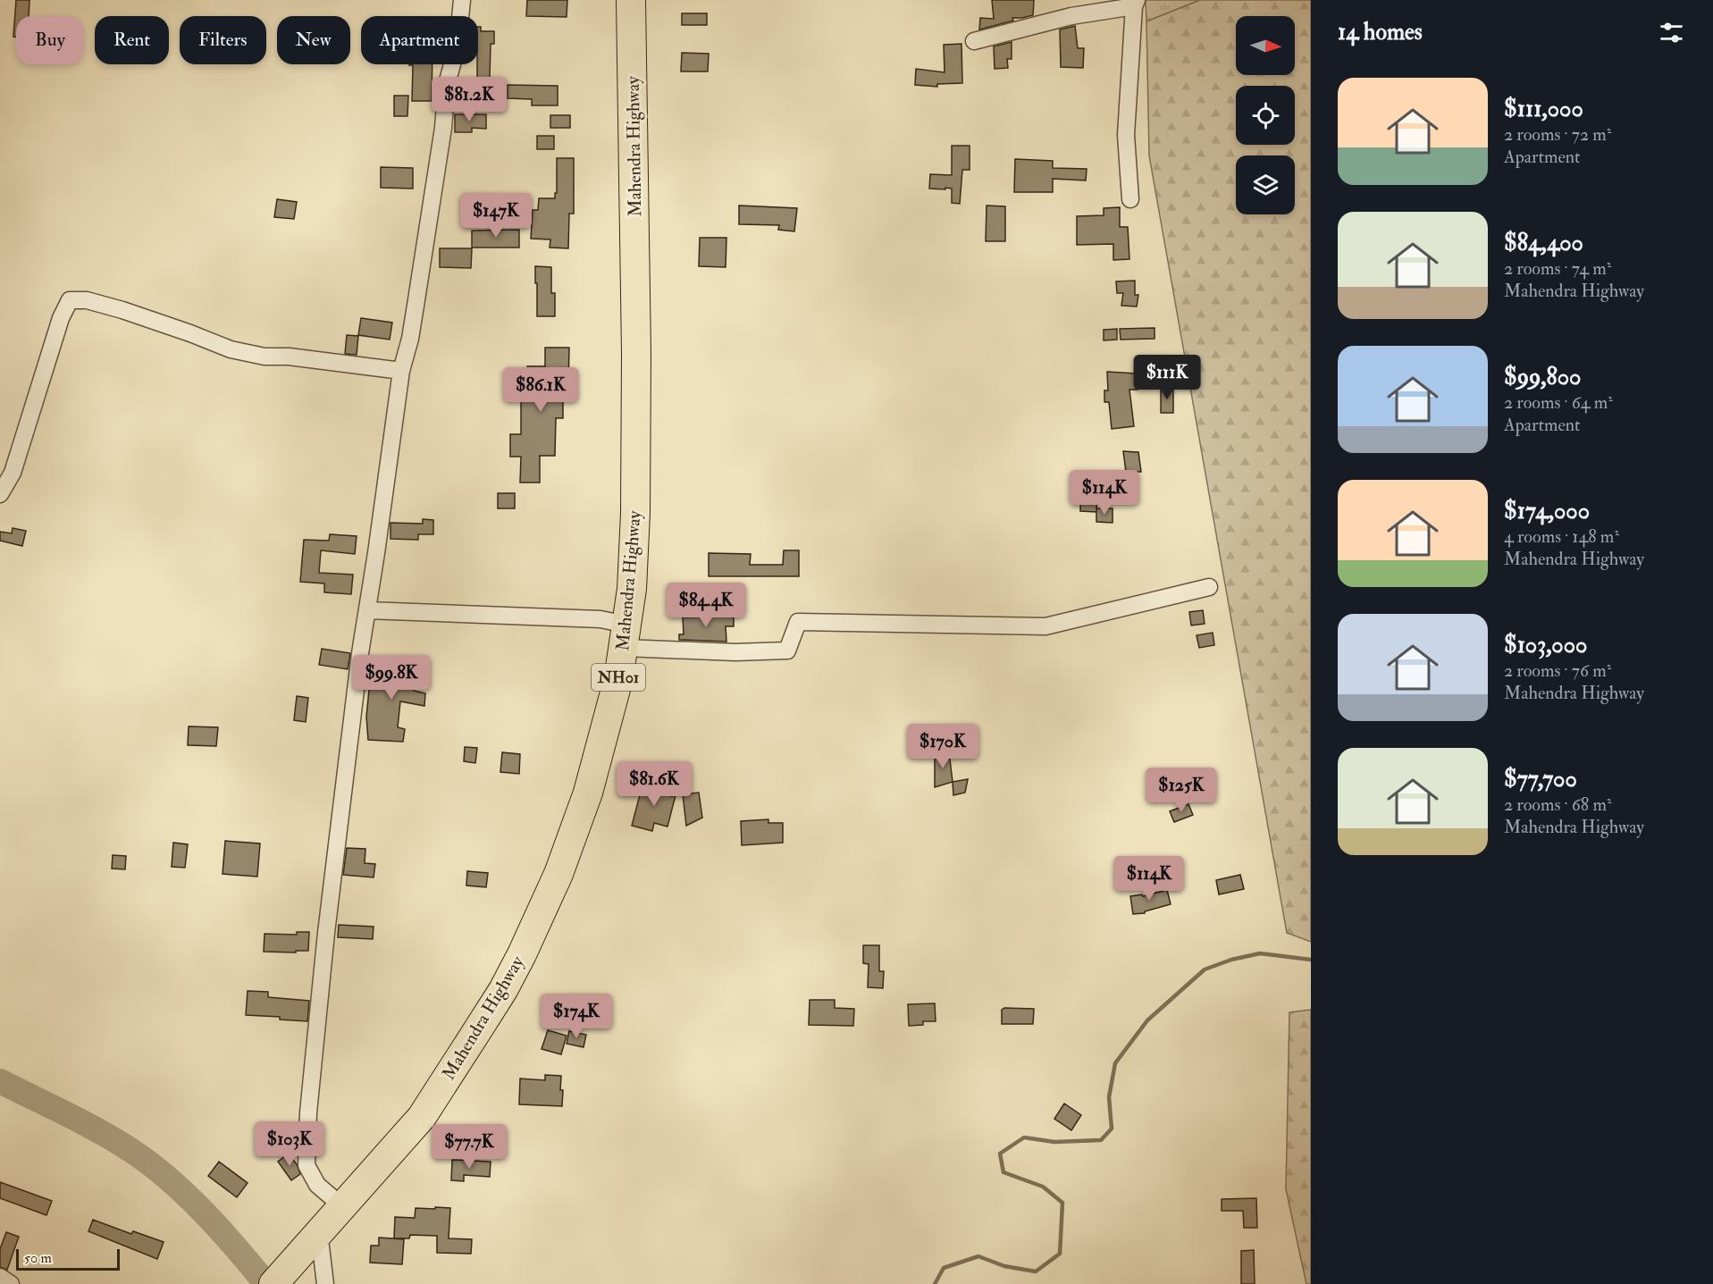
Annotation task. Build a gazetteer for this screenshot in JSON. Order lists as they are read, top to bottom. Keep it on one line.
{"streets":{"highway":["Mahendra Highway","NH01"]},"scale_bar":"50 m","north":"right","page":{"heading":"14 homes","chip":["Buy","Rent","Filters","New","Apartment"],"list":[{"name":"$111,000","note":"2 rooms · 72 m² · Apartment"},{"name":"$84,400","note":"2 rooms · 74 m² · Mahendra Highway"},{"name":"$99,800","note":"2 rooms · 64 m² · Apartment"},{"name":"$174,000","note":"4 rooms · 148 m² · Mahendra Highway"},{"name":"$103,000","note":"2 rooms · 76 m² · Mahendra Highway"},{"name":"$77,700","note":"2 rooms · 68 m² · Mahendra Highway"}],"price":["$81.2K","$147K","$111K","$86.1K","$114K","$84.4K","$99.8K","$170K","$81.6K","$125K","$114K","$174K","$103K","$77.7K"],"scale":"50 m"}}
